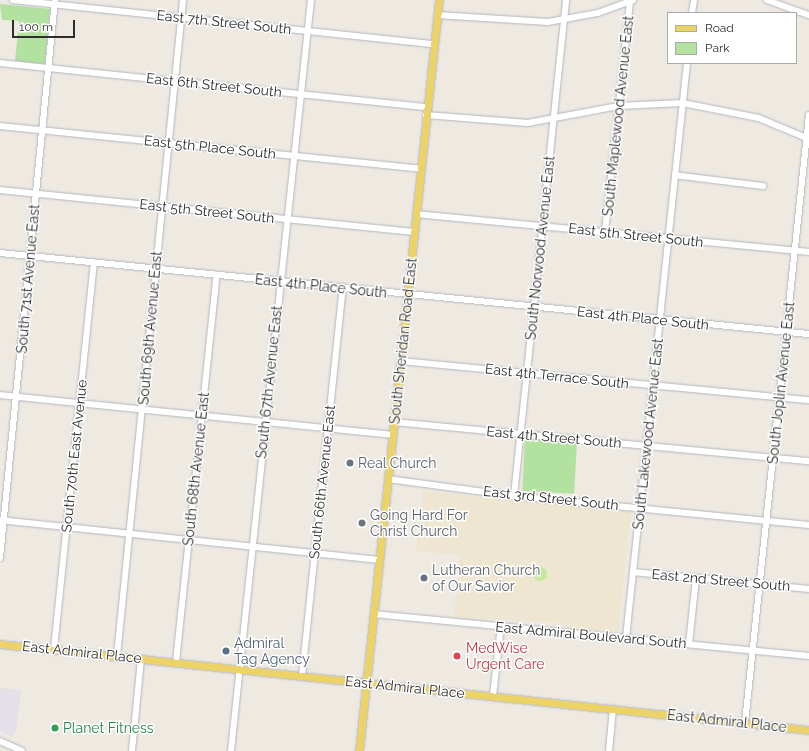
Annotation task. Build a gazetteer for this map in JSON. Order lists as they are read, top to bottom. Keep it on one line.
{"streets":{"main road":["South Sheridan Road East","East Admiral Place"],"street":["East 7th Street South","East 6th Street South","South Maplewood Avenue East","East 5th Place South","East 5th Street South","South Norwood Avenue East","South 71st Avenue East","East 4th Place South","South 69th Avenue East","East 4th Terrace South","South 67th Avenue East","South Joplin Avenue East","South Lakewood Avenue East","East 4th Street South","South 70th East Avenue","South 68th Avenue East","South 66th Avenue East","East 3rd Street South","East 2nd Street South","East Admiral Boulevard South"]},"crossings":[["East 7th Street South","South 71st Avenue East"],["East 7th Street South","South 69th Avenue East"],["East 7th Street South","South Sheridan Road East"],["East 7th Street South","South 67th Avenue East"],["East 6th Street South","South 71st Avenue East"],["East 6th Street South","South 69th Avenue East"],["East 6th Street South","South Sheridan Road East"],["East 6th Street South","South 67th Avenue East"],["South Maplewood Avenue East","East 5th Street South"],["East 5th Place South","South 71st Avenue East"],["East 5th Place South","South 69th Avenue East"],["East 5th Place South","South Sheridan Road East"],["East 5th Place South","South 67th Avenue East"],["East 5th Street South","South Norwood Avenue East"],["East 5th Street South","South 71st Avenue East"],["East 5th Street South","South 69th Avenue East"],["East 5th Street South","South Sheridan Road East"],["East 5th Street South","South 67th Avenue East"],["East 5th Street South","South Joplin Avenue East"],["East 5th Street South","South Lakewood Avenue East"],["South Norwood Avenue East","East 4th Place South"],["South Norwood Avenue East","East 4th Terrace South"],["South Norwood Avenue East","East 4th Street South"],["South Norwood Avenue East","East 3rd Street South"],["South 71st Avenue East","East 4th Place South"],["East 4th Place South","South 69th Avenue East"],["East 4th Place South","South Sheridan Road East"],["East 4th Place South","South 67th Avenue East"],["East 4th Place South","South Joplin Avenue East"],["East 4th Place South","South Lakewood Avenue East"],["East 4th Place South","South 70th East Avenue"],["East 4th Place South","South 68th Avenue East"],["East 4th Place South","South 66th Avenue East"],["South 69th Avenue East","East Admiral Place"],["South Sheridan Road East","East 4th Terrace South"],["South Sheridan Road East","East 4th Street South"],["South Sheridan Road East","East 3rd Street South"],["South Sheridan Road East","East Admiral Boulevard South"],["South Sheridan Road East","East Admiral Place"],["East 4th Terrace South","South Joplin Avenue East"],["East 4th Terrace South","South Lakewood Avenue East"],["South 67th Avenue East","East Admiral Place"],["South Joplin Avenue East","East 4th Street South"],["South Joplin Avenue East","East 3rd Street South"],["South Joplin Avenue East","East 2nd Street South"],["South Joplin Avenue East","East Admiral Boulevard South"],["South Joplin Avenue East","East Admiral Place"],["South Lakewood Avenue East","East 4th Street South"],["South Lakewood Avenue East","East 3rd Street South"],["South Lakewood Avenue East","East 2nd Street South"],["South Lakewood Avenue East","East Admiral Boulevard South"],["South 70th East Avenue","East Admiral Place"],["South 68th Avenue East","East Admiral Place"],["South 66th Avenue East","East Admiral Place"]],"places":["Real Church","Going Hard For Christ Church","Lutheran Church of Our Savior","Admiral Tag Agency","MedWise Urgent Care","Planet Fitness"],"legend":["Road","Park"],"scale_bar":"100 m"}
